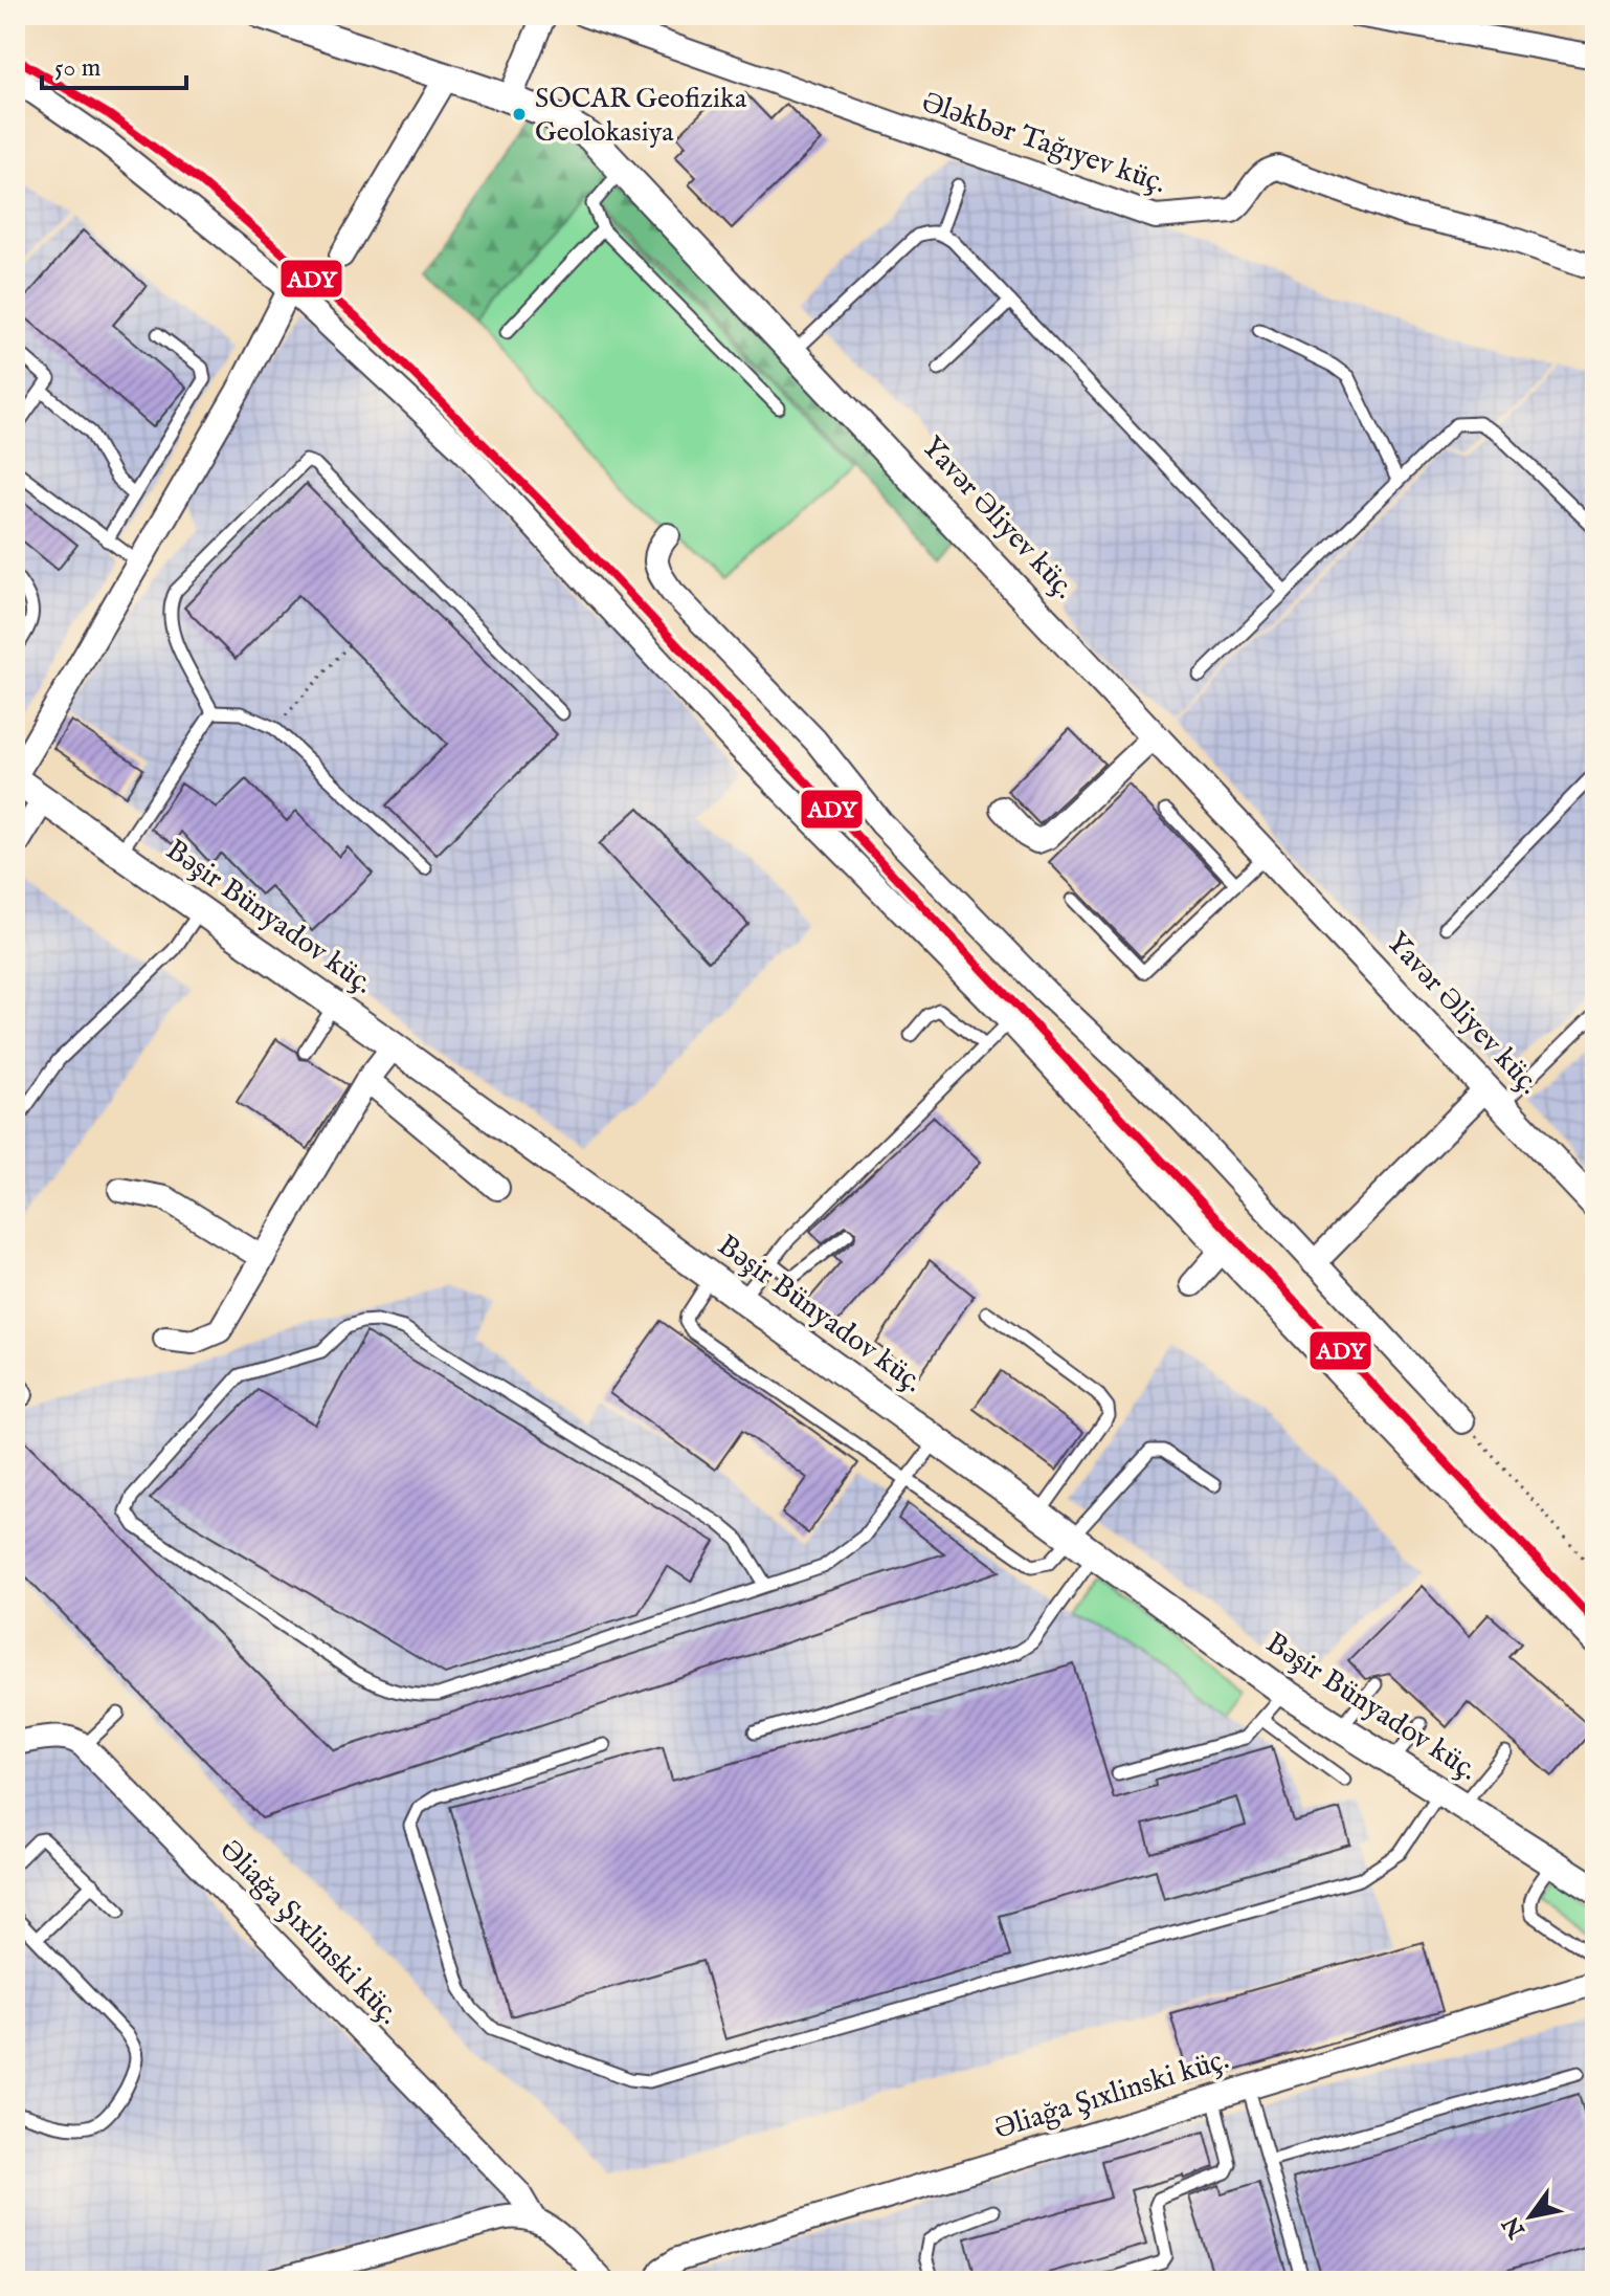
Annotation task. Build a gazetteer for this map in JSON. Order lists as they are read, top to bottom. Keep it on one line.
{"streets":{"street":["Ələkbər Tağıyev küç.","Yavər Əliyev küç.","Bəşir Bünyadov küç.","Əliağa Şıxlinski küç."]},"places":["SOCAR Geofizika Geolokasiya"],"lines":["transit line ADY"],"scale_bar":"50 m","north":"bottom left"}
